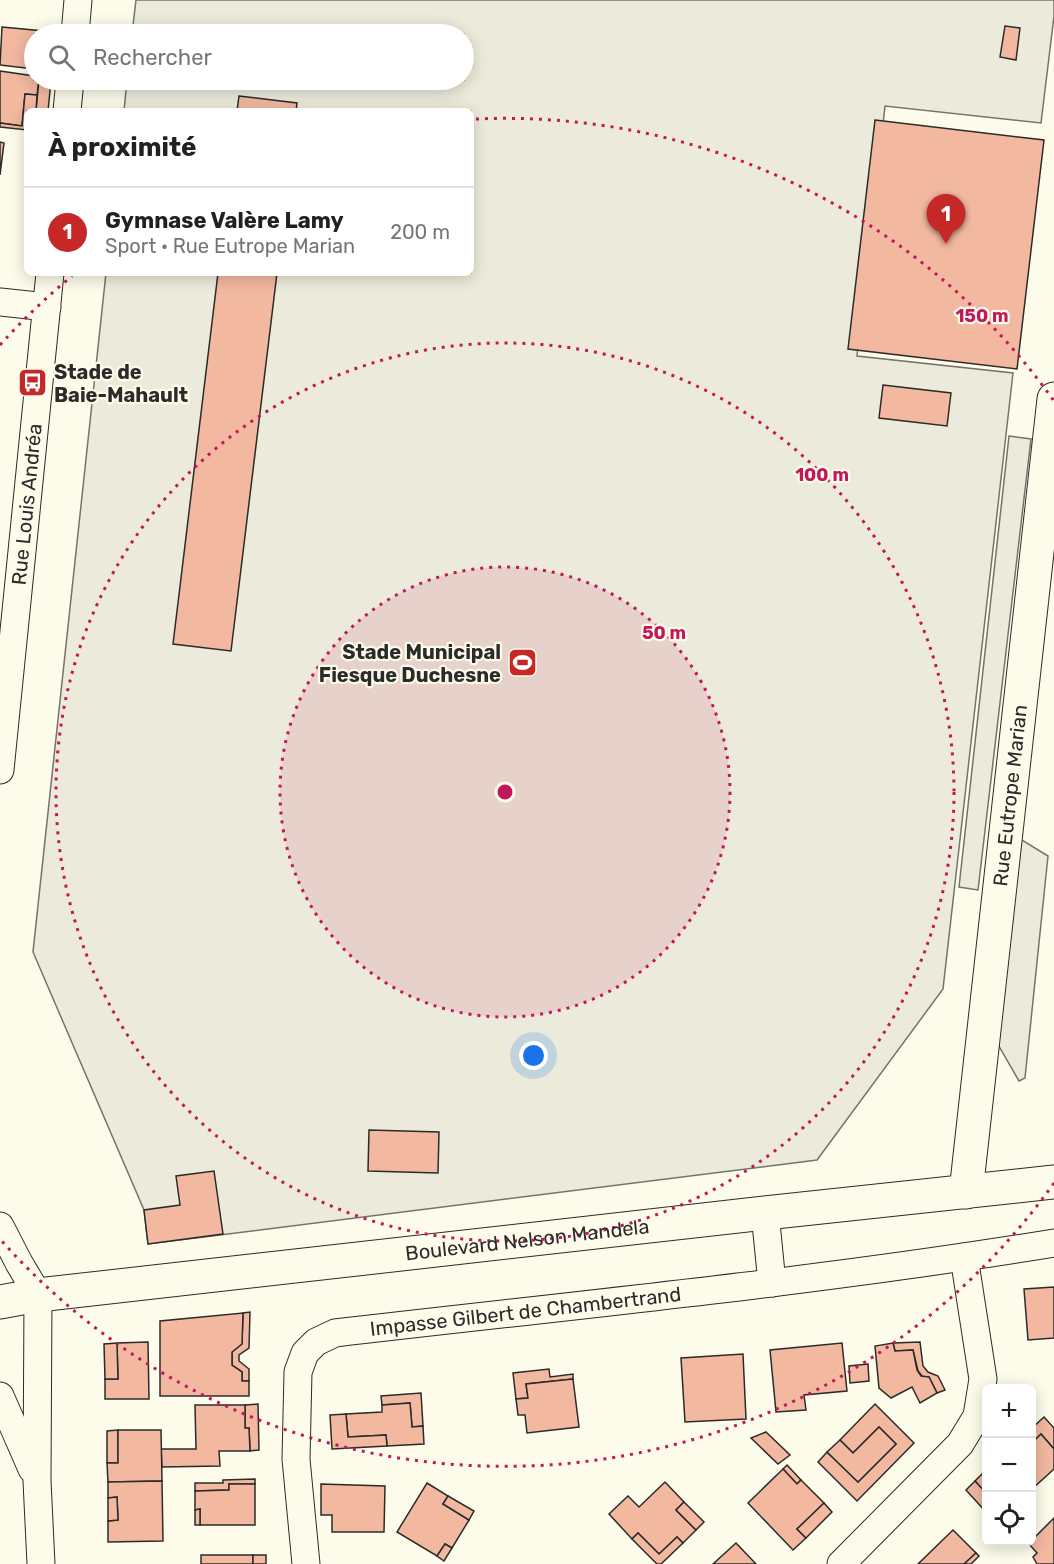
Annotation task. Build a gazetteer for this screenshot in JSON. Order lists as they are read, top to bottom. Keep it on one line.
{"streets":{"main road":["Rue Eutrope Marian","Boulevard Nelson Mandela"],"street":["Rue Louis Andréa","Impasse Gilbert de Chambertrand"]},"crossings":[["Rue Eutrope Marian","Boulevard Nelson Mandela"]],"places":{"bus stop":["Stade de Baie-Mahault"],"sports":["Stade Municipal Fiesque Duchesne"]},"page":{"search":"Rechercher","heading":"À proximité","list":[{"mark":"1","name":"Gymnase Valère Lamy","note":"Sport · Rue Eutrope Marian","value":"200 m"}],"pins":"1","map_buttons":["+","−"]},"rings":["150 m","100 m","50 m"]}
